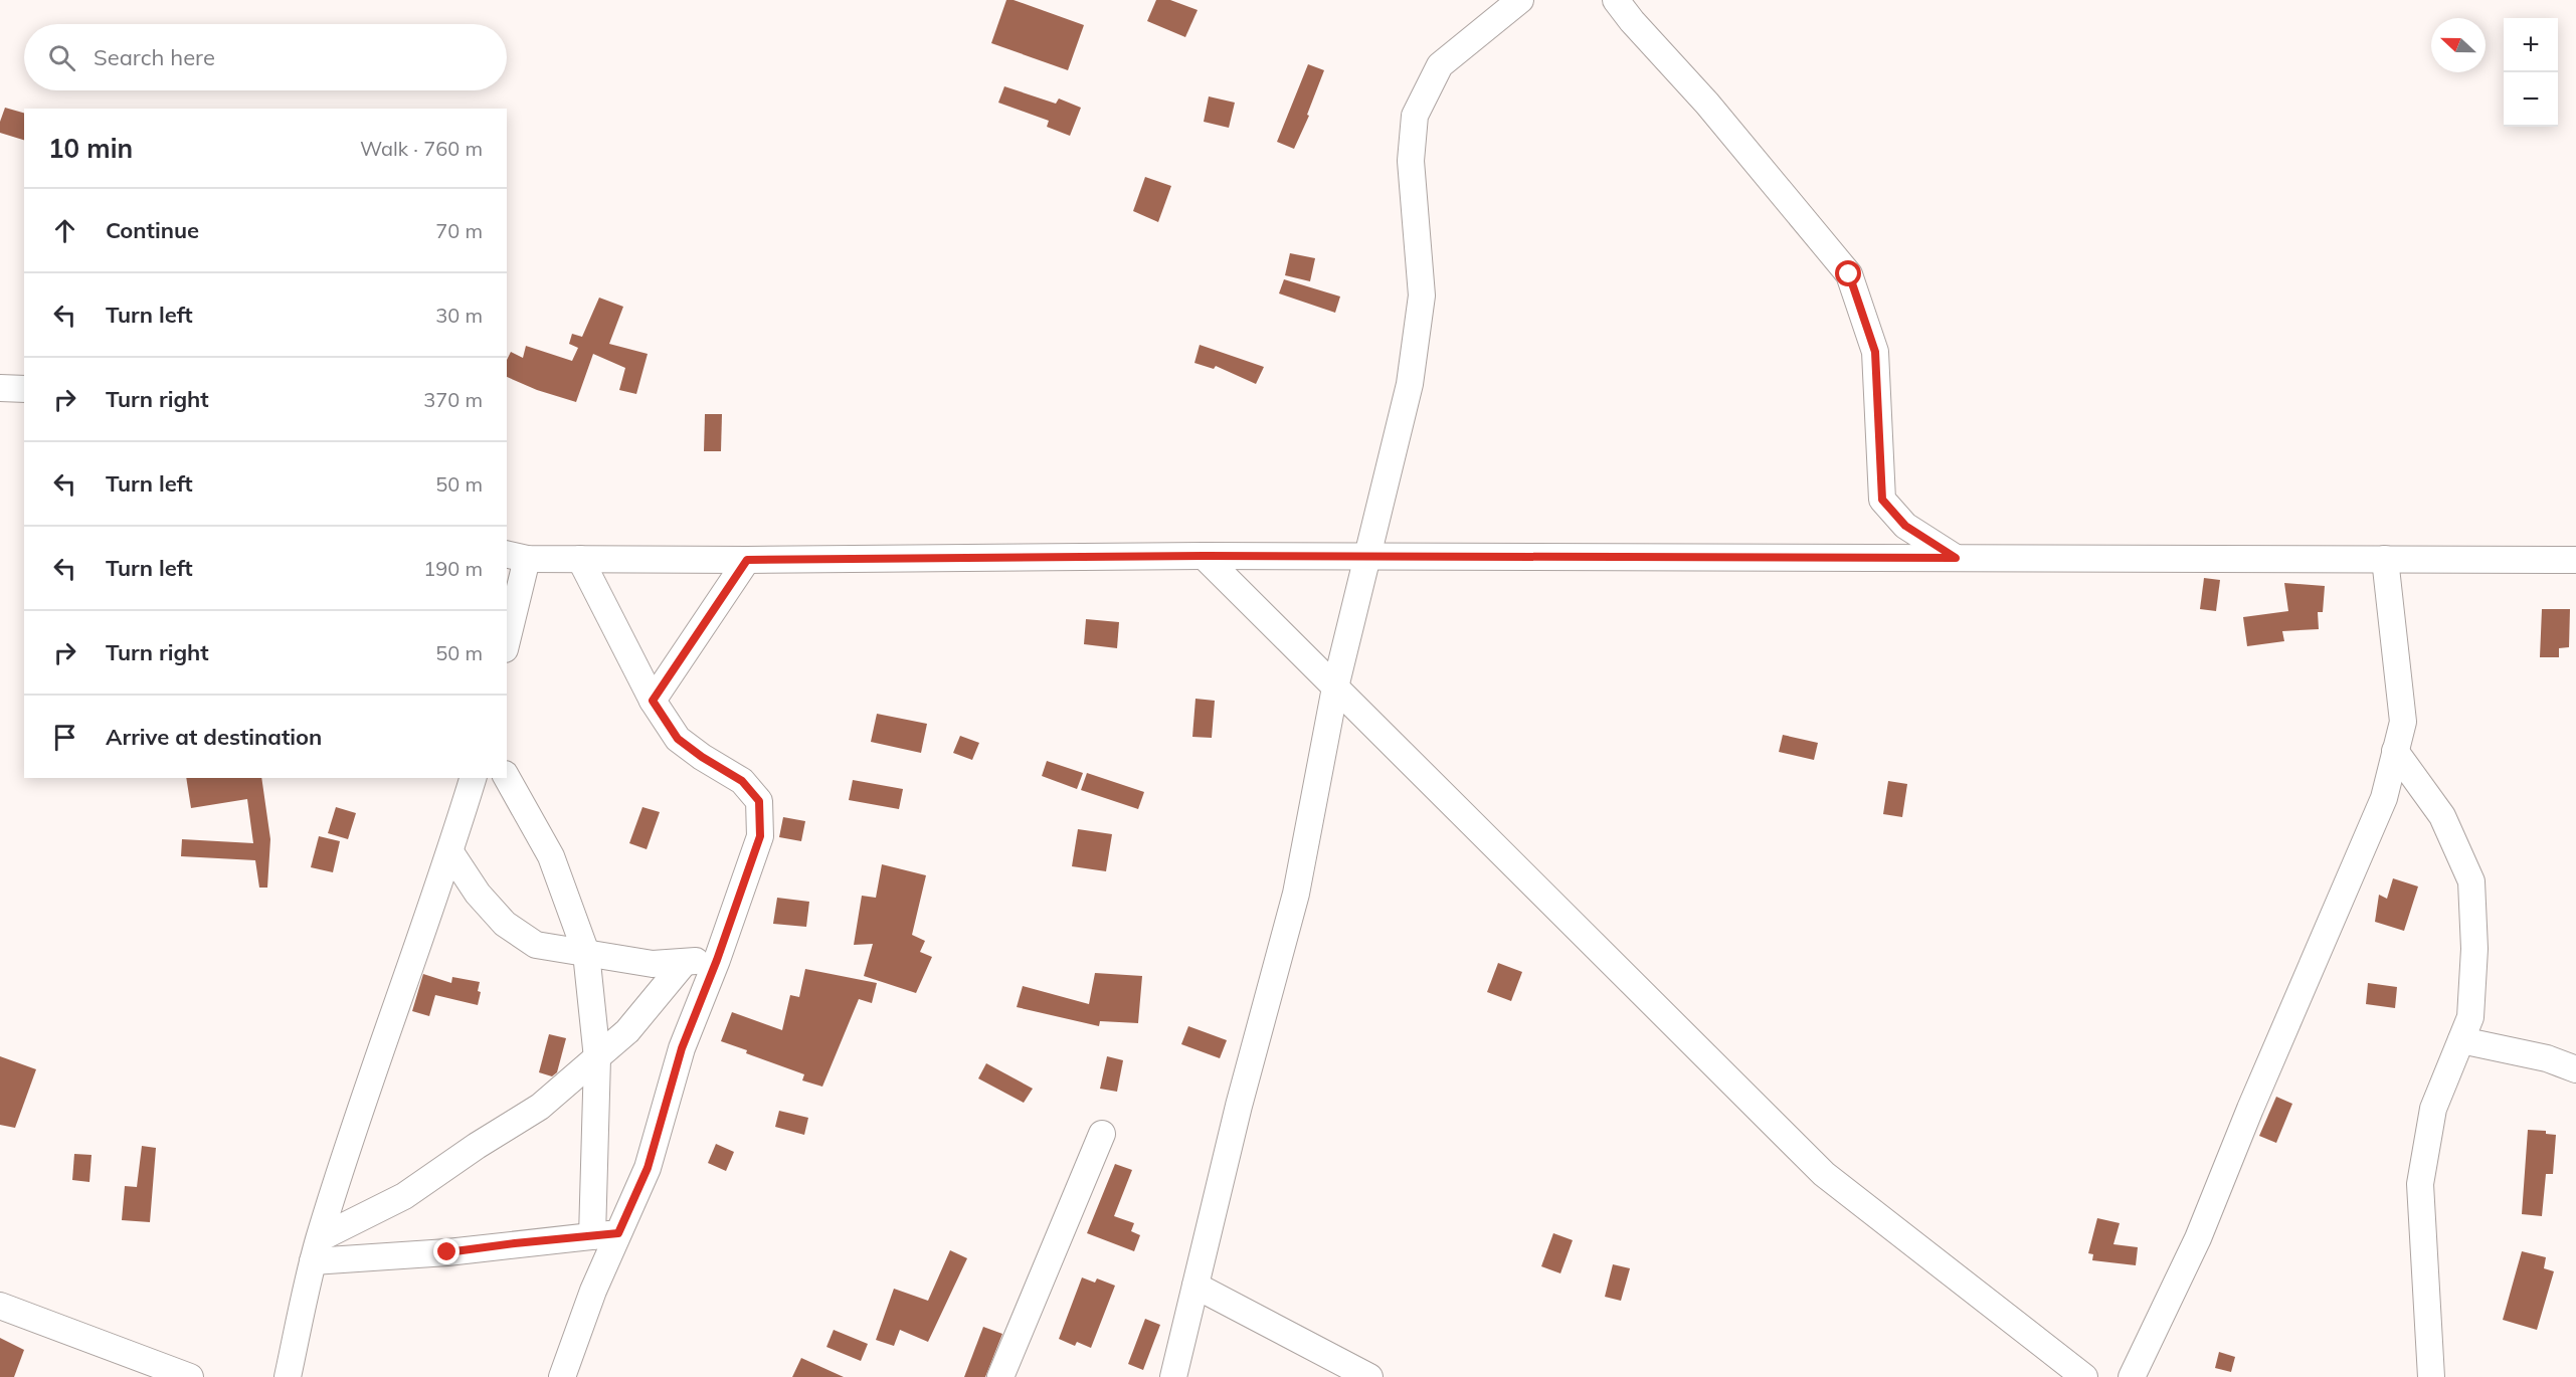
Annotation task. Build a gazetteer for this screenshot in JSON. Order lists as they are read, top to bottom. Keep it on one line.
{"north":"left","page":{"map_buttons":["+","−"],"search":"Search here","heading":["10 min","Walk · 760 m"],"list":[["Continue","70 m"],["Turn left","30 m"],["Turn right","370 m"],["Turn left","50 m"],["Turn left","190 m"],["Turn right","50 m"],"Arrive at destination"]}}
